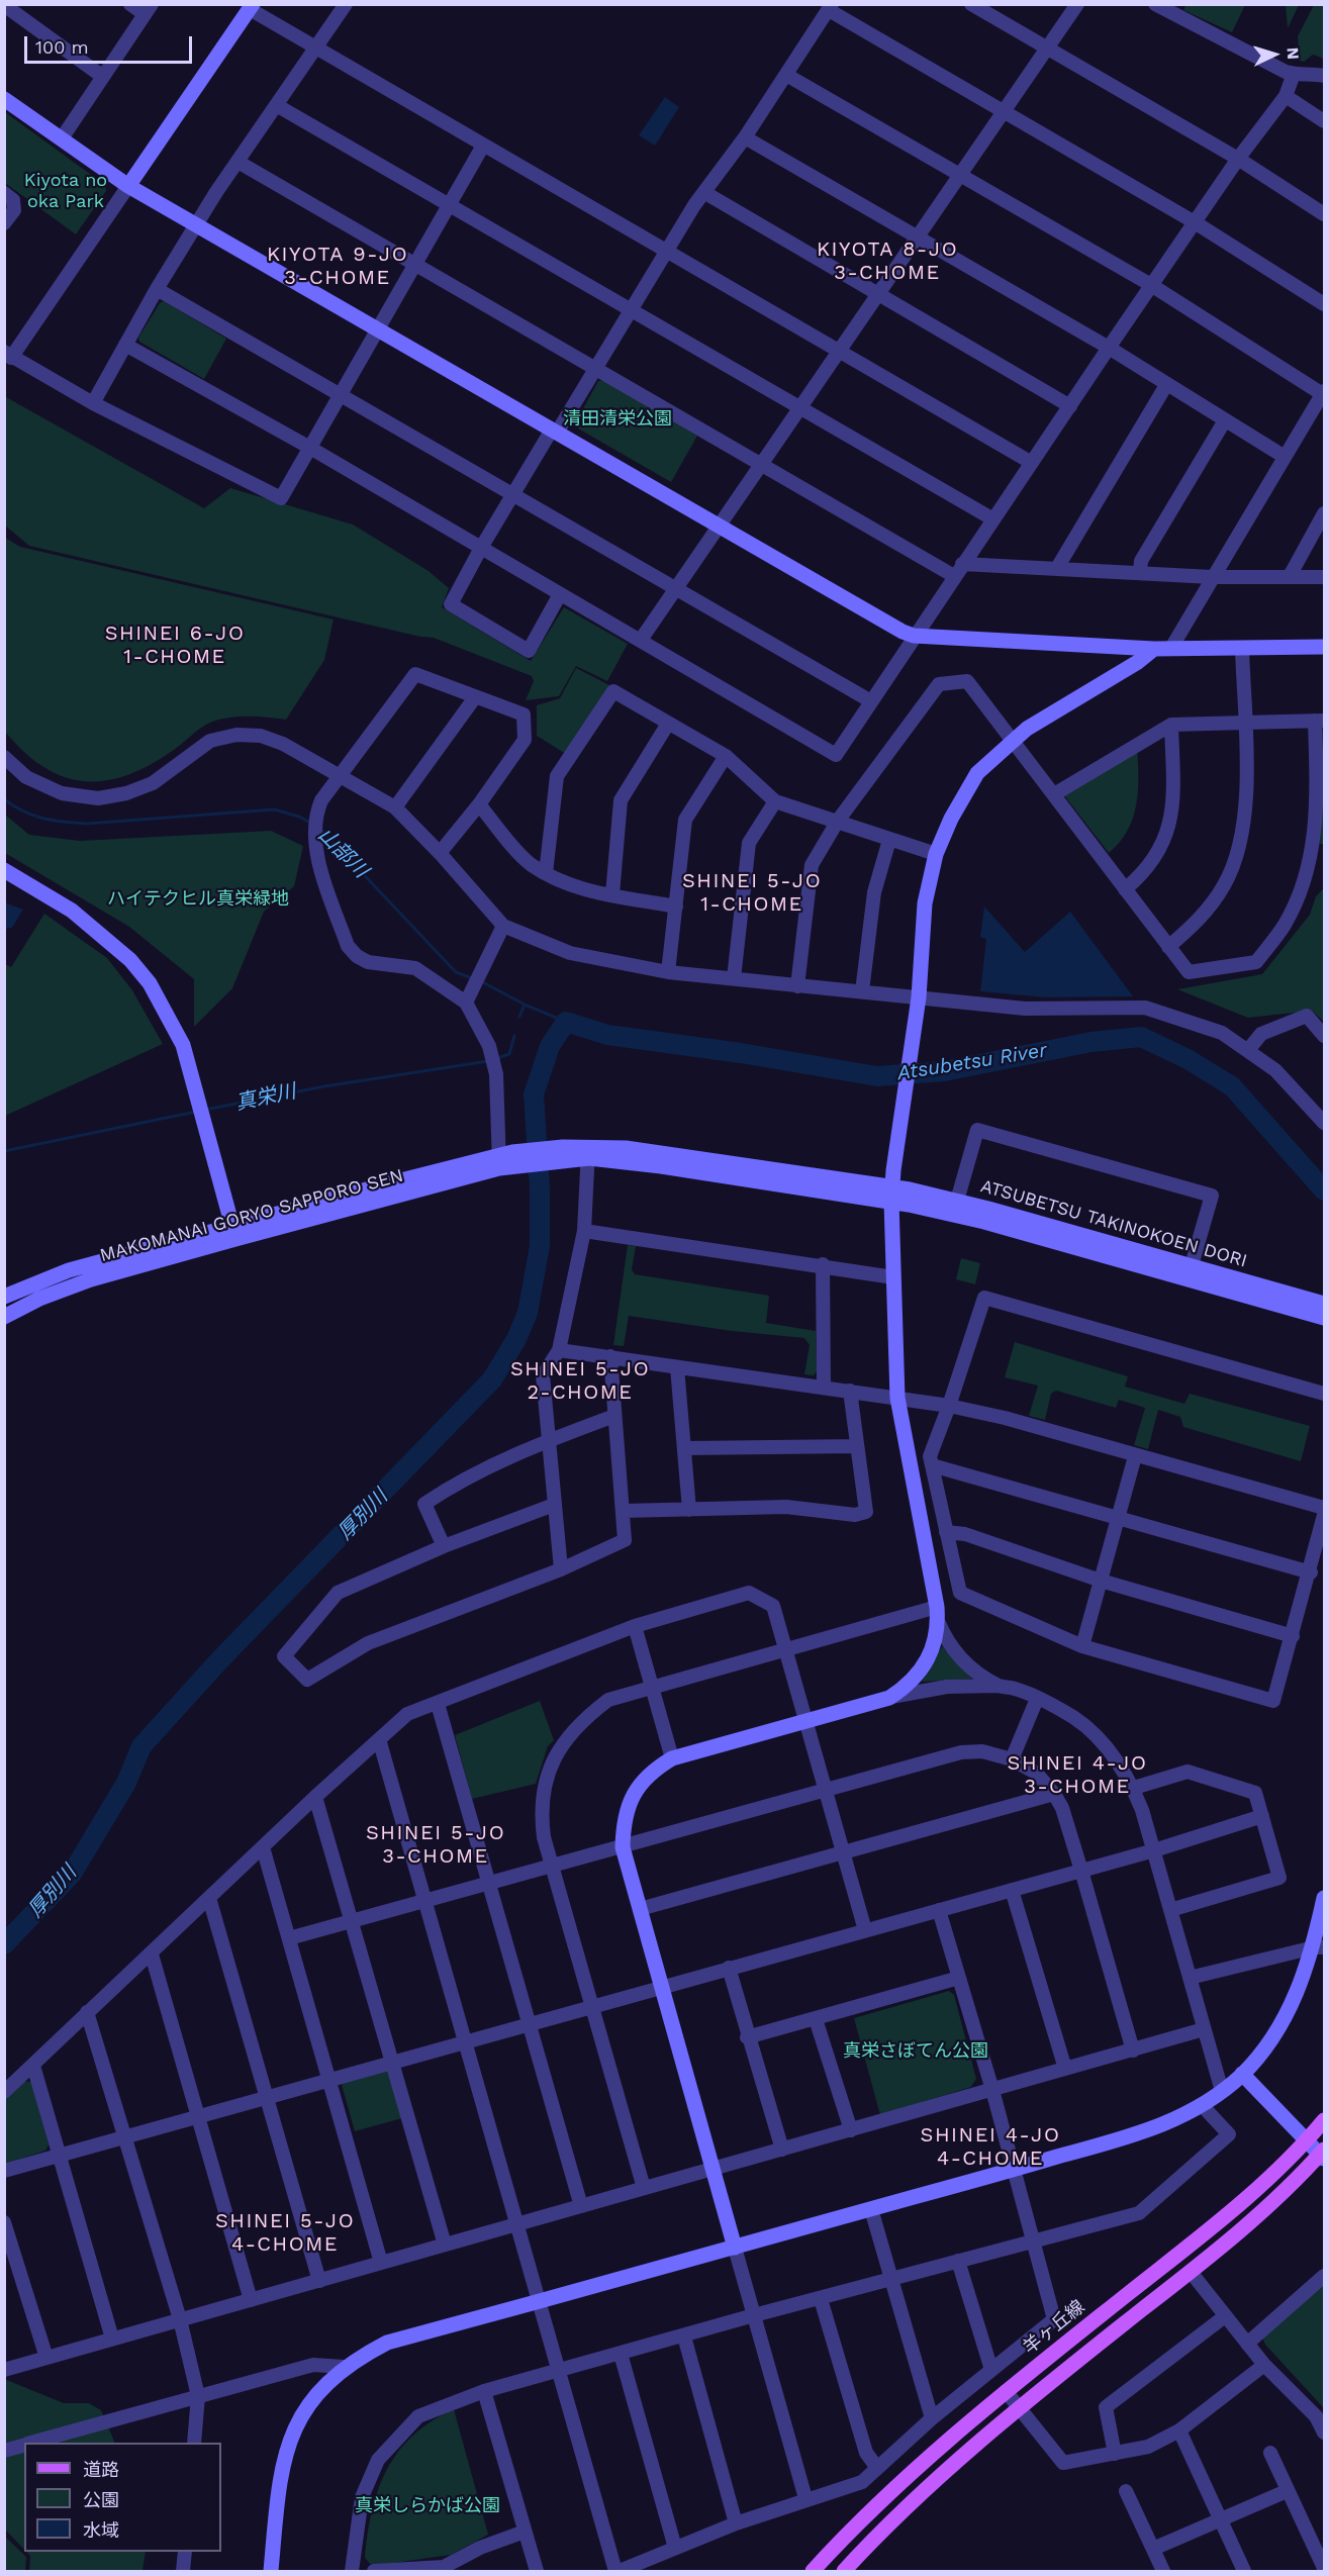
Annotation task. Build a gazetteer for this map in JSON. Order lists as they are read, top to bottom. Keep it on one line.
{"streets":{"main road":["羊ヶ丘線"],"street":["MAKOMANAI GORYO SAPPORO SEN","ATSUBETSU TAKINOKOEN DORI"]},"crossings":[["MAKOMANAI GORYO SAPPORO SEN","ATSUBETSU TAKINOKOEN DORI"]],"districts":["KIYOTA 8-JO 3-CHOME","KIYOTA 9-JO 3-CHOME","SHINEI 6-JO 1-CHOME","SHINEI 5-JO 1-CHOME","SHINEI 5-JO 2-CHOME","SHINEI 4-JO 3-CHOME","SHINEI 5-JO 3-CHOME","SHINEI 4-JO 4-CHOME","SHINEI 5-JO 4-CHOME"],"water":["山部川","Atsubetsu River","真栄川","厚別川"],"parks":["Kiyota no oka Park","清田清栄公園","ハイテクヒル真栄緑地","真栄さぼてん公園","真栄しらかば公園"],"legend":["道路","公園","水域"],"scale_bar":"100 m","north":"right"}
